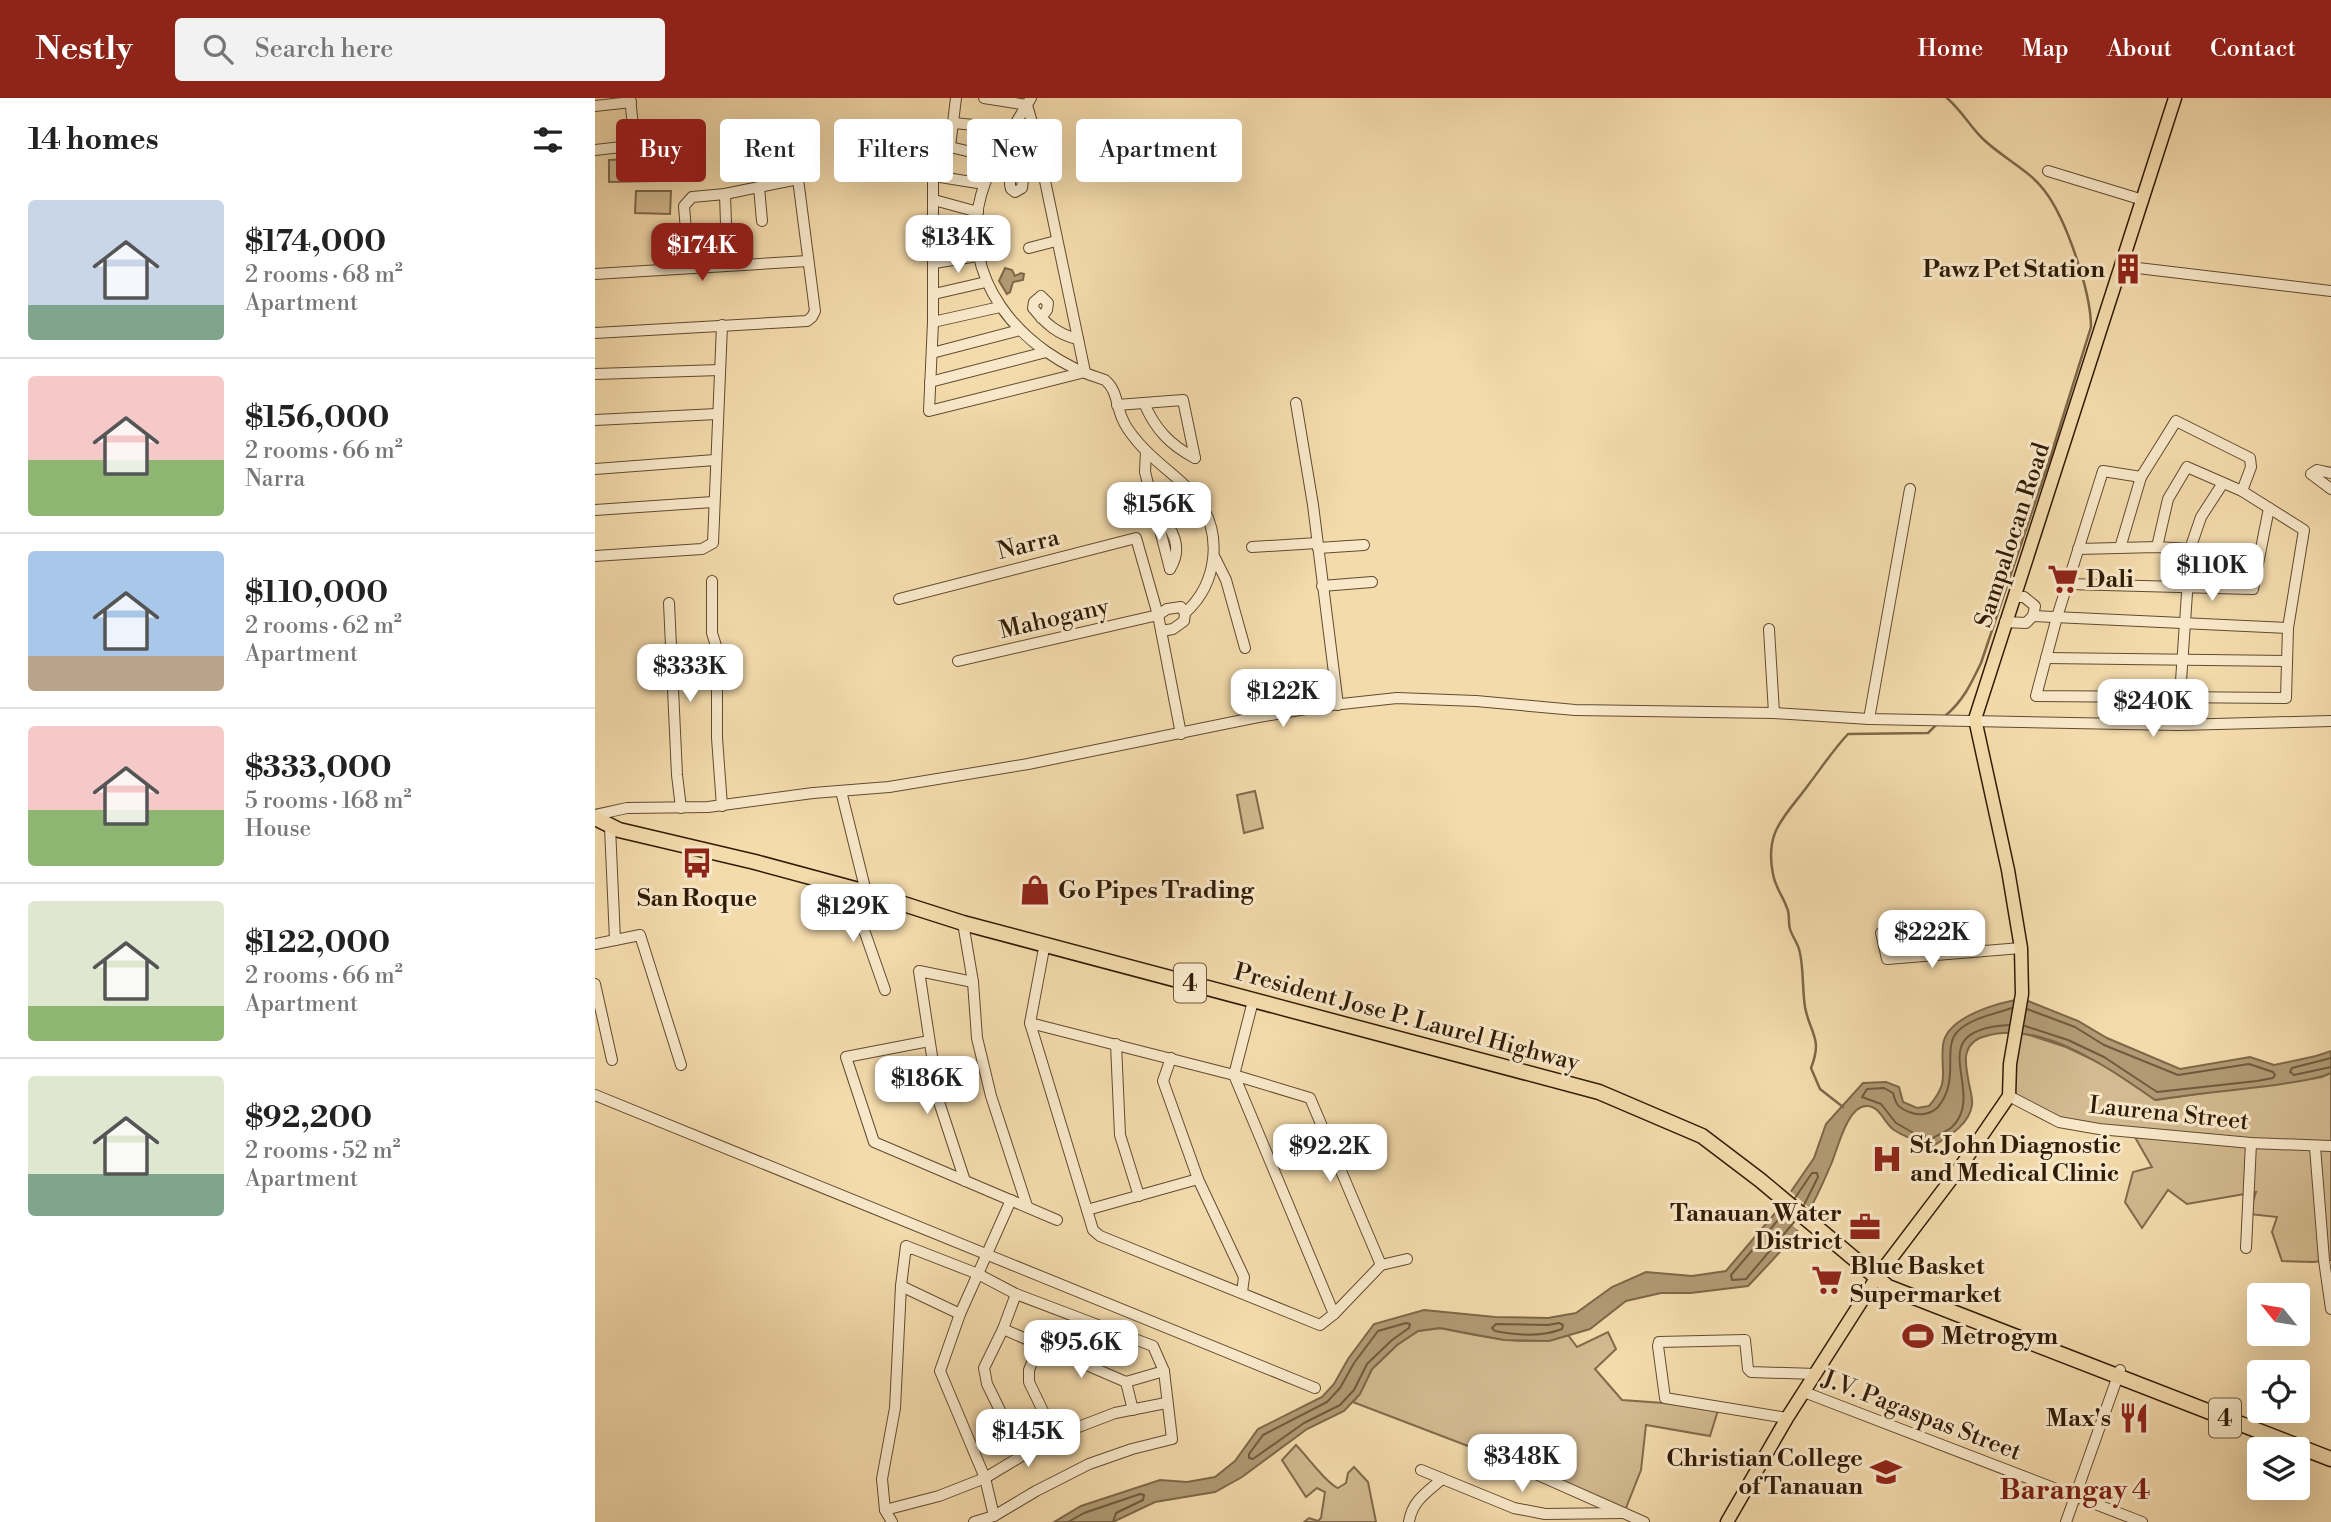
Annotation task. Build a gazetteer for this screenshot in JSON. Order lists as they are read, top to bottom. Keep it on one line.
{"streets":{"highway":["4","President Jose P. Laurel Highway"],"main road":["Sampalocan Road"],"street":["Narra","Mahogany","Laurena Street","J.V. Pagaspas Street"]},"crossings":[["Sampalocan Road","Laurena Street"],["Narra","Mahogany"]],"districts":["Barangay 4"],"places":{"building":["Pawz Pet Station"],"supermarket":["Dali","Blue Basket Supermarket"],"bus stop":["San Roque"],"shop":["Go Pipes Trading"],"hospital":["St. John Diagnostic and Medical Clinic"],"office":["Tanauan Water District"],"sports":["Metrogym"],"restaurant":["Max's"],"school or university":["Christian College of Tanauan"]},"north":"top left","page":{"header":"Nestly","search":"Search here","nav":["Home","Map","About","Contact"],"heading":"14 homes","chip":["Buy","Rent","Filters","New","Apartment"],"list":[{"name":"$174,000","note":"2 rooms · 68 m² · Apartment"},{"name":"$156,000","note":"2 rooms · 66 m² · Narra"},{"name":"$110,000","note":"2 rooms · 62 m² · Apartment"},{"name":"$333,000","note":"5 rooms · 168 m² · House"},{"name":"$122,000","note":"2 rooms · 66 m² · Apartment"},{"name":"$92,200","note":"2 rooms · 52 m² · Apartment"}],"price":["$134K","$174K","$156K","$110K","$333K","$122K","$240K","$129K","$222K","$186K","$92.2K","$95.6K","$145K","$348K"]}}
